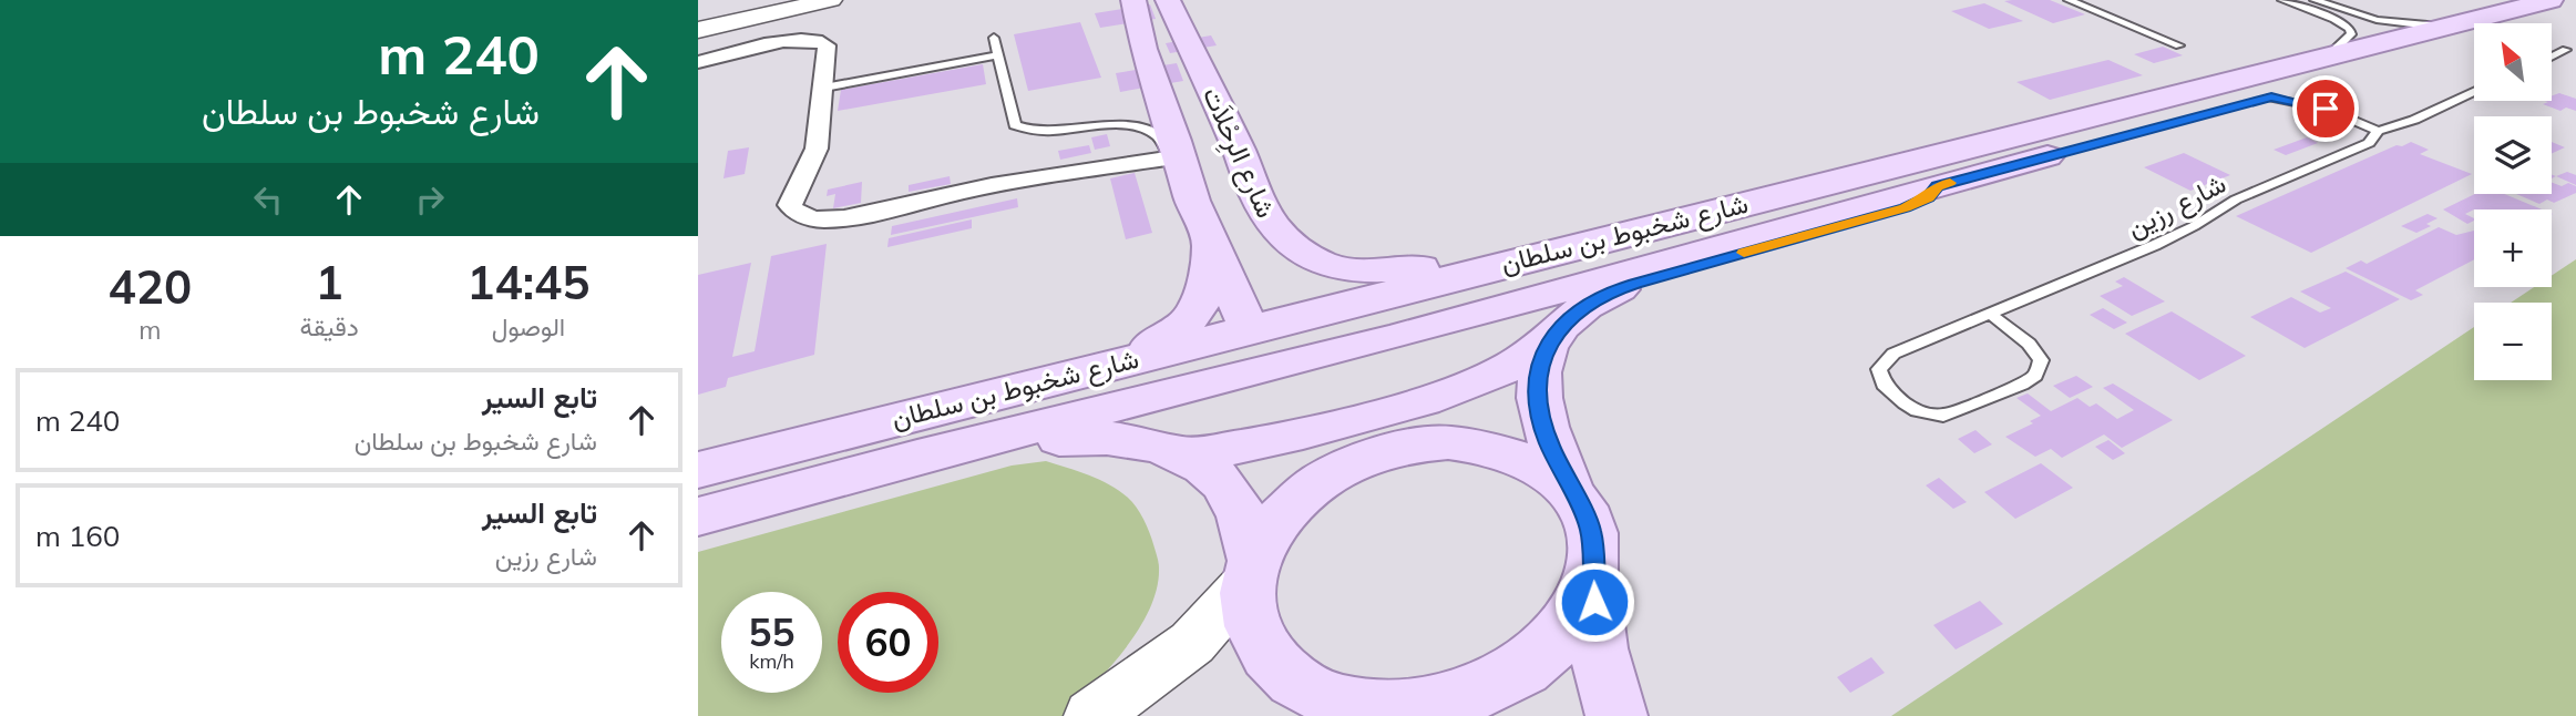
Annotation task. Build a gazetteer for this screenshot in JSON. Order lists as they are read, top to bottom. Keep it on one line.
{"streets":{"main road":["شارع الرِحْلاَت","شارع شخبوط بن سلطان"],"lane":["شارع رزين"]},"crossings":[["شارع الرِحْلاَت","شارع شخبوط بن سلطان"]],"north":"top left","page":{"turn":["240 m","شارع شخبوط بن سلطان"],"map_buttons":["+","−"],"eta":["14:45","الوصول","1","دقيقة","420","m"],"list":[{"name":"تابع السير","note":"شارع شخبوط بن سلطان","value":"240 m"},{"name":"تابع السير","note":"شارع رزين","value":"160 m"}],"speed":"55 km/h","limit":"60"}}
